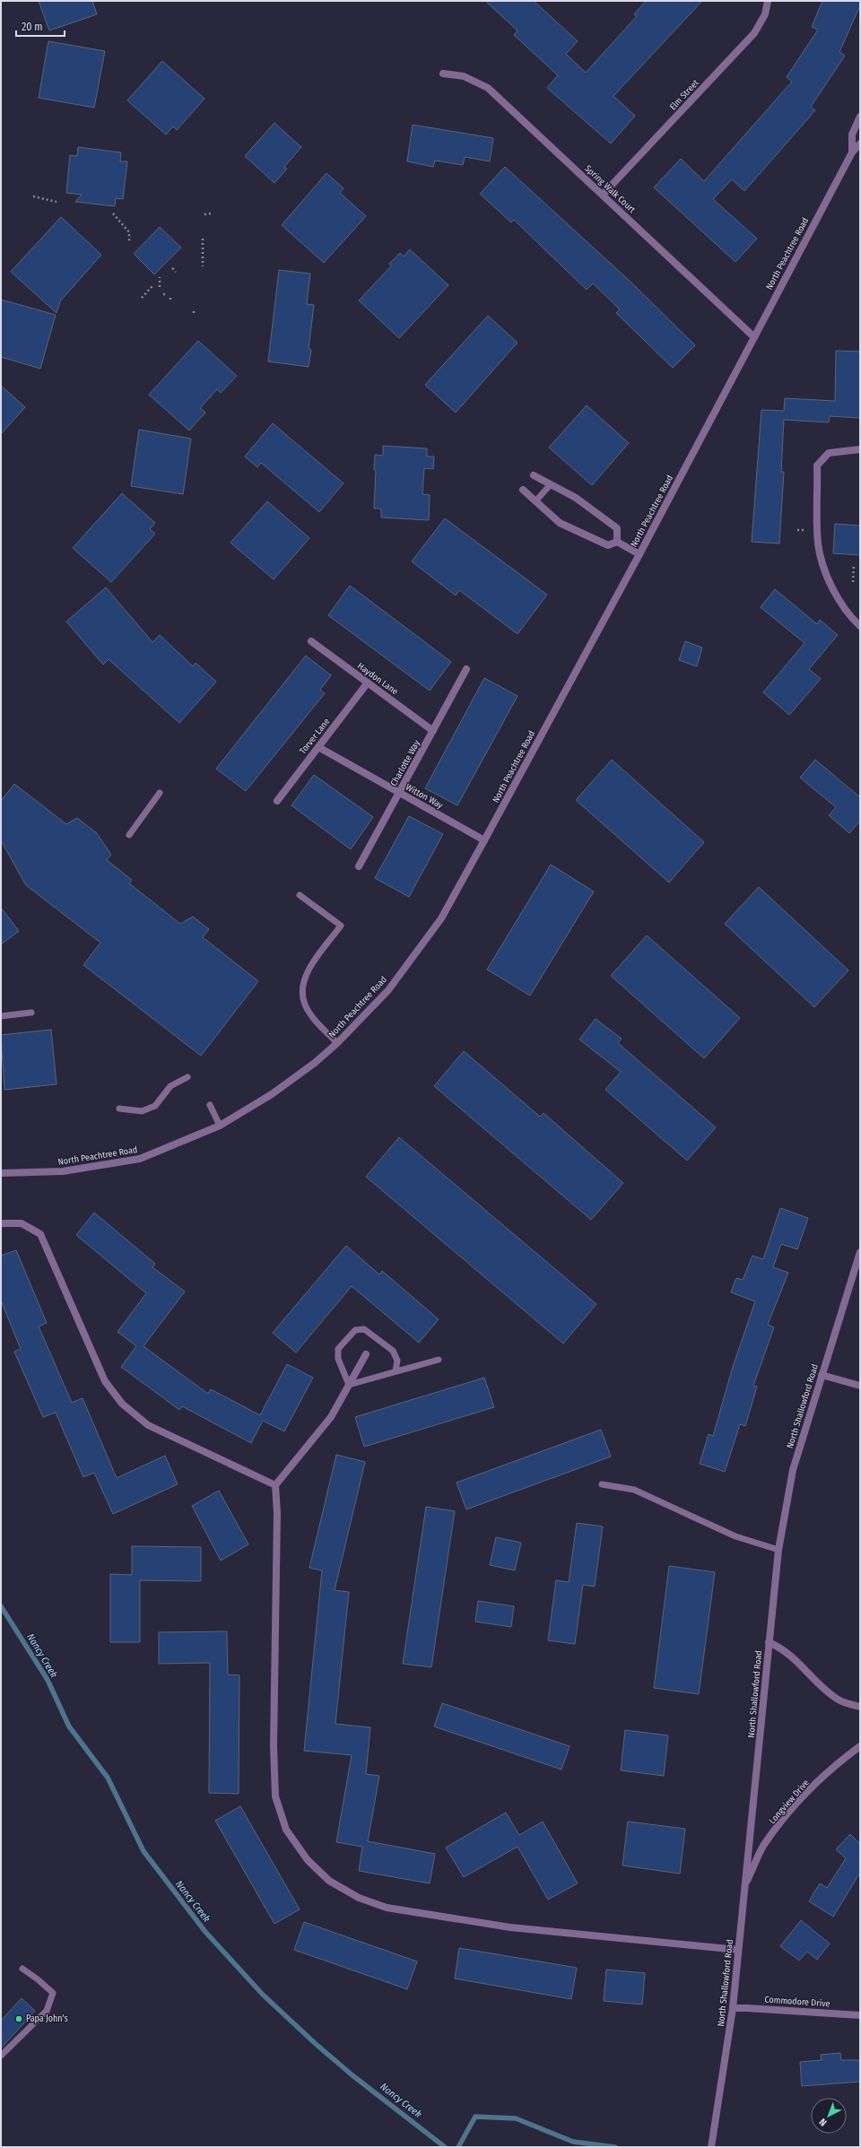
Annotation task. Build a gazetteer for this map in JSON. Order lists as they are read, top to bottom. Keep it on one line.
{"streets":{"street":["Elm Street","Spring Walk Court","North Peachtree Road","Haydon Lane","Torver Lane","Charlotte Way","Witton Way","North Shallowford Road","Longview Drive","Commodore Drive"]},"crossings":[["Elm Street","Spring Walk Court"],["Spring Walk Court","North Peachtree Road"],["North Peachtree Road","Witton Way"],["Haydon Lane","Torver Lane"],["Haydon Lane","Charlotte Way"],["Torver Lane","Witton Way"],["Charlotte Way","Witton Way"],["North Shallowford Road","Longview Drive"],["North Shallowford Road","Commodore Drive"]],"water":["Nancy Creek"],"places":["Papa John's"],"scale_bar":"20 m","north":"bottom left"}
